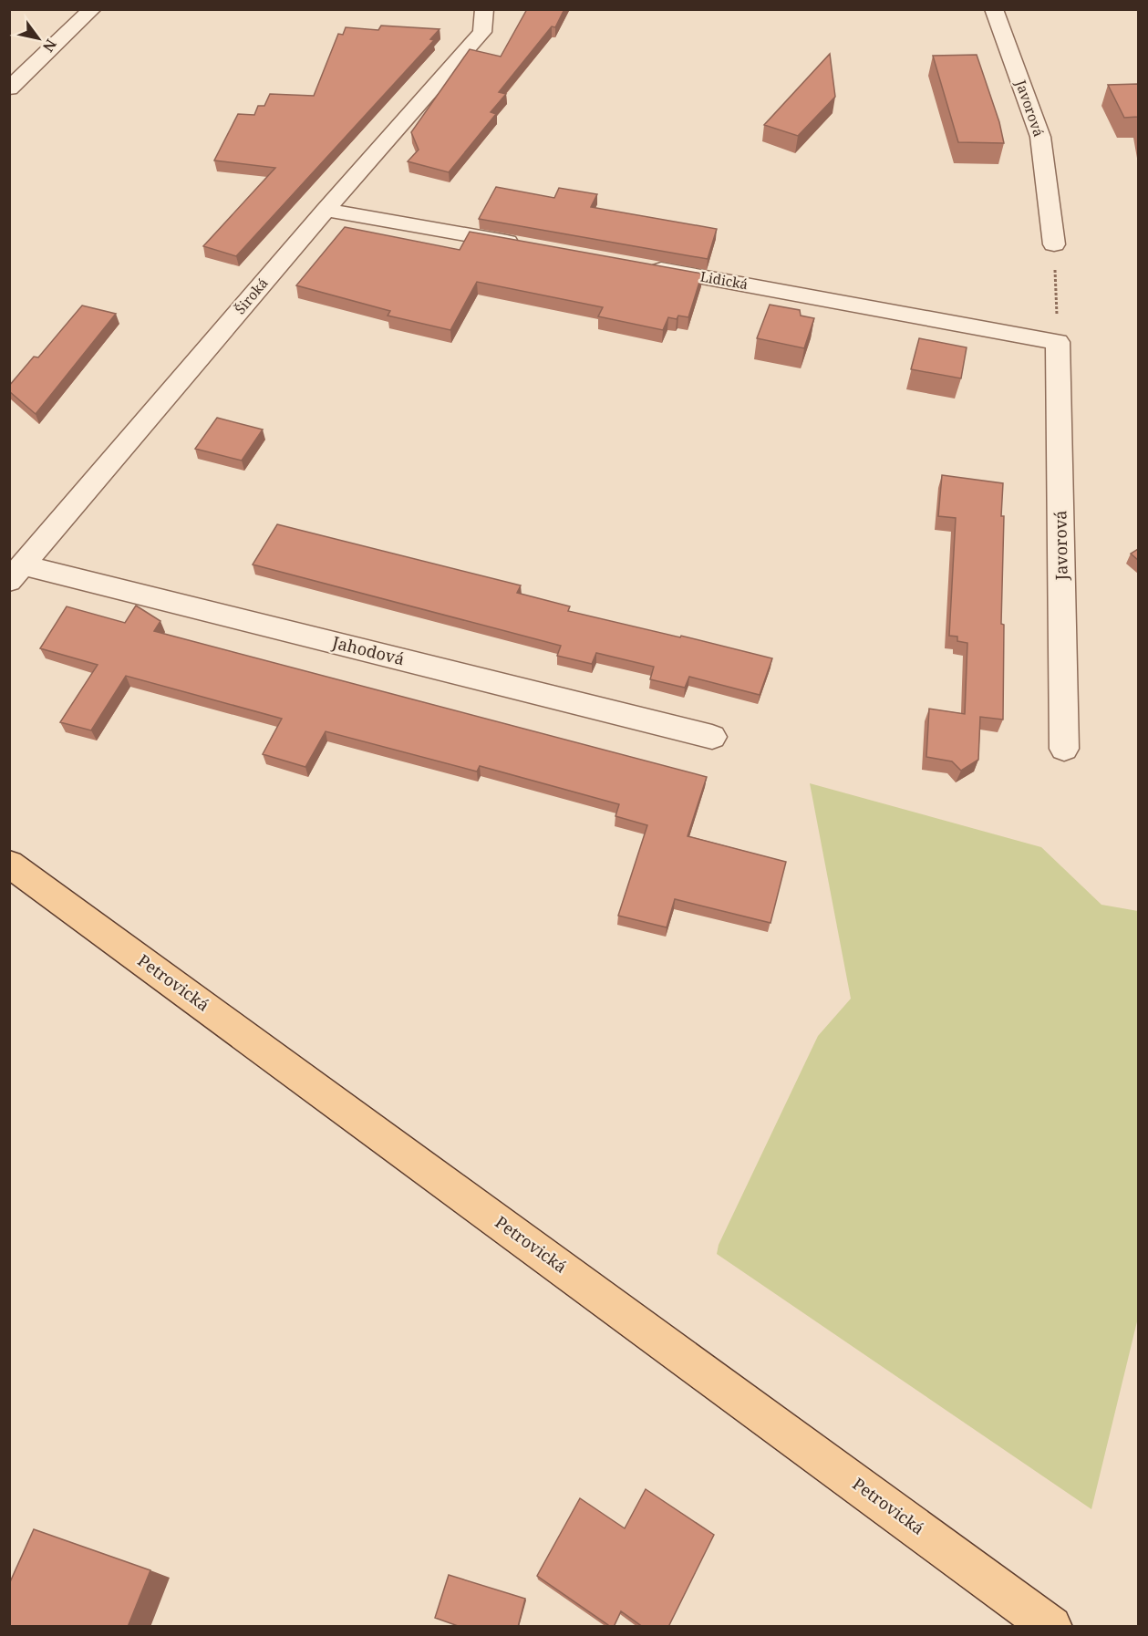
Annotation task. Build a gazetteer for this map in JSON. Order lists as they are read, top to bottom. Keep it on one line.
{"streets":{"main road":["Petrovická"],"street":["Javorová","Lidická","Široká","Jahodová"]},"crossings":[["Javorová","Lidická"],["Široká","Jahodová"]],"north":"bottom right"}
